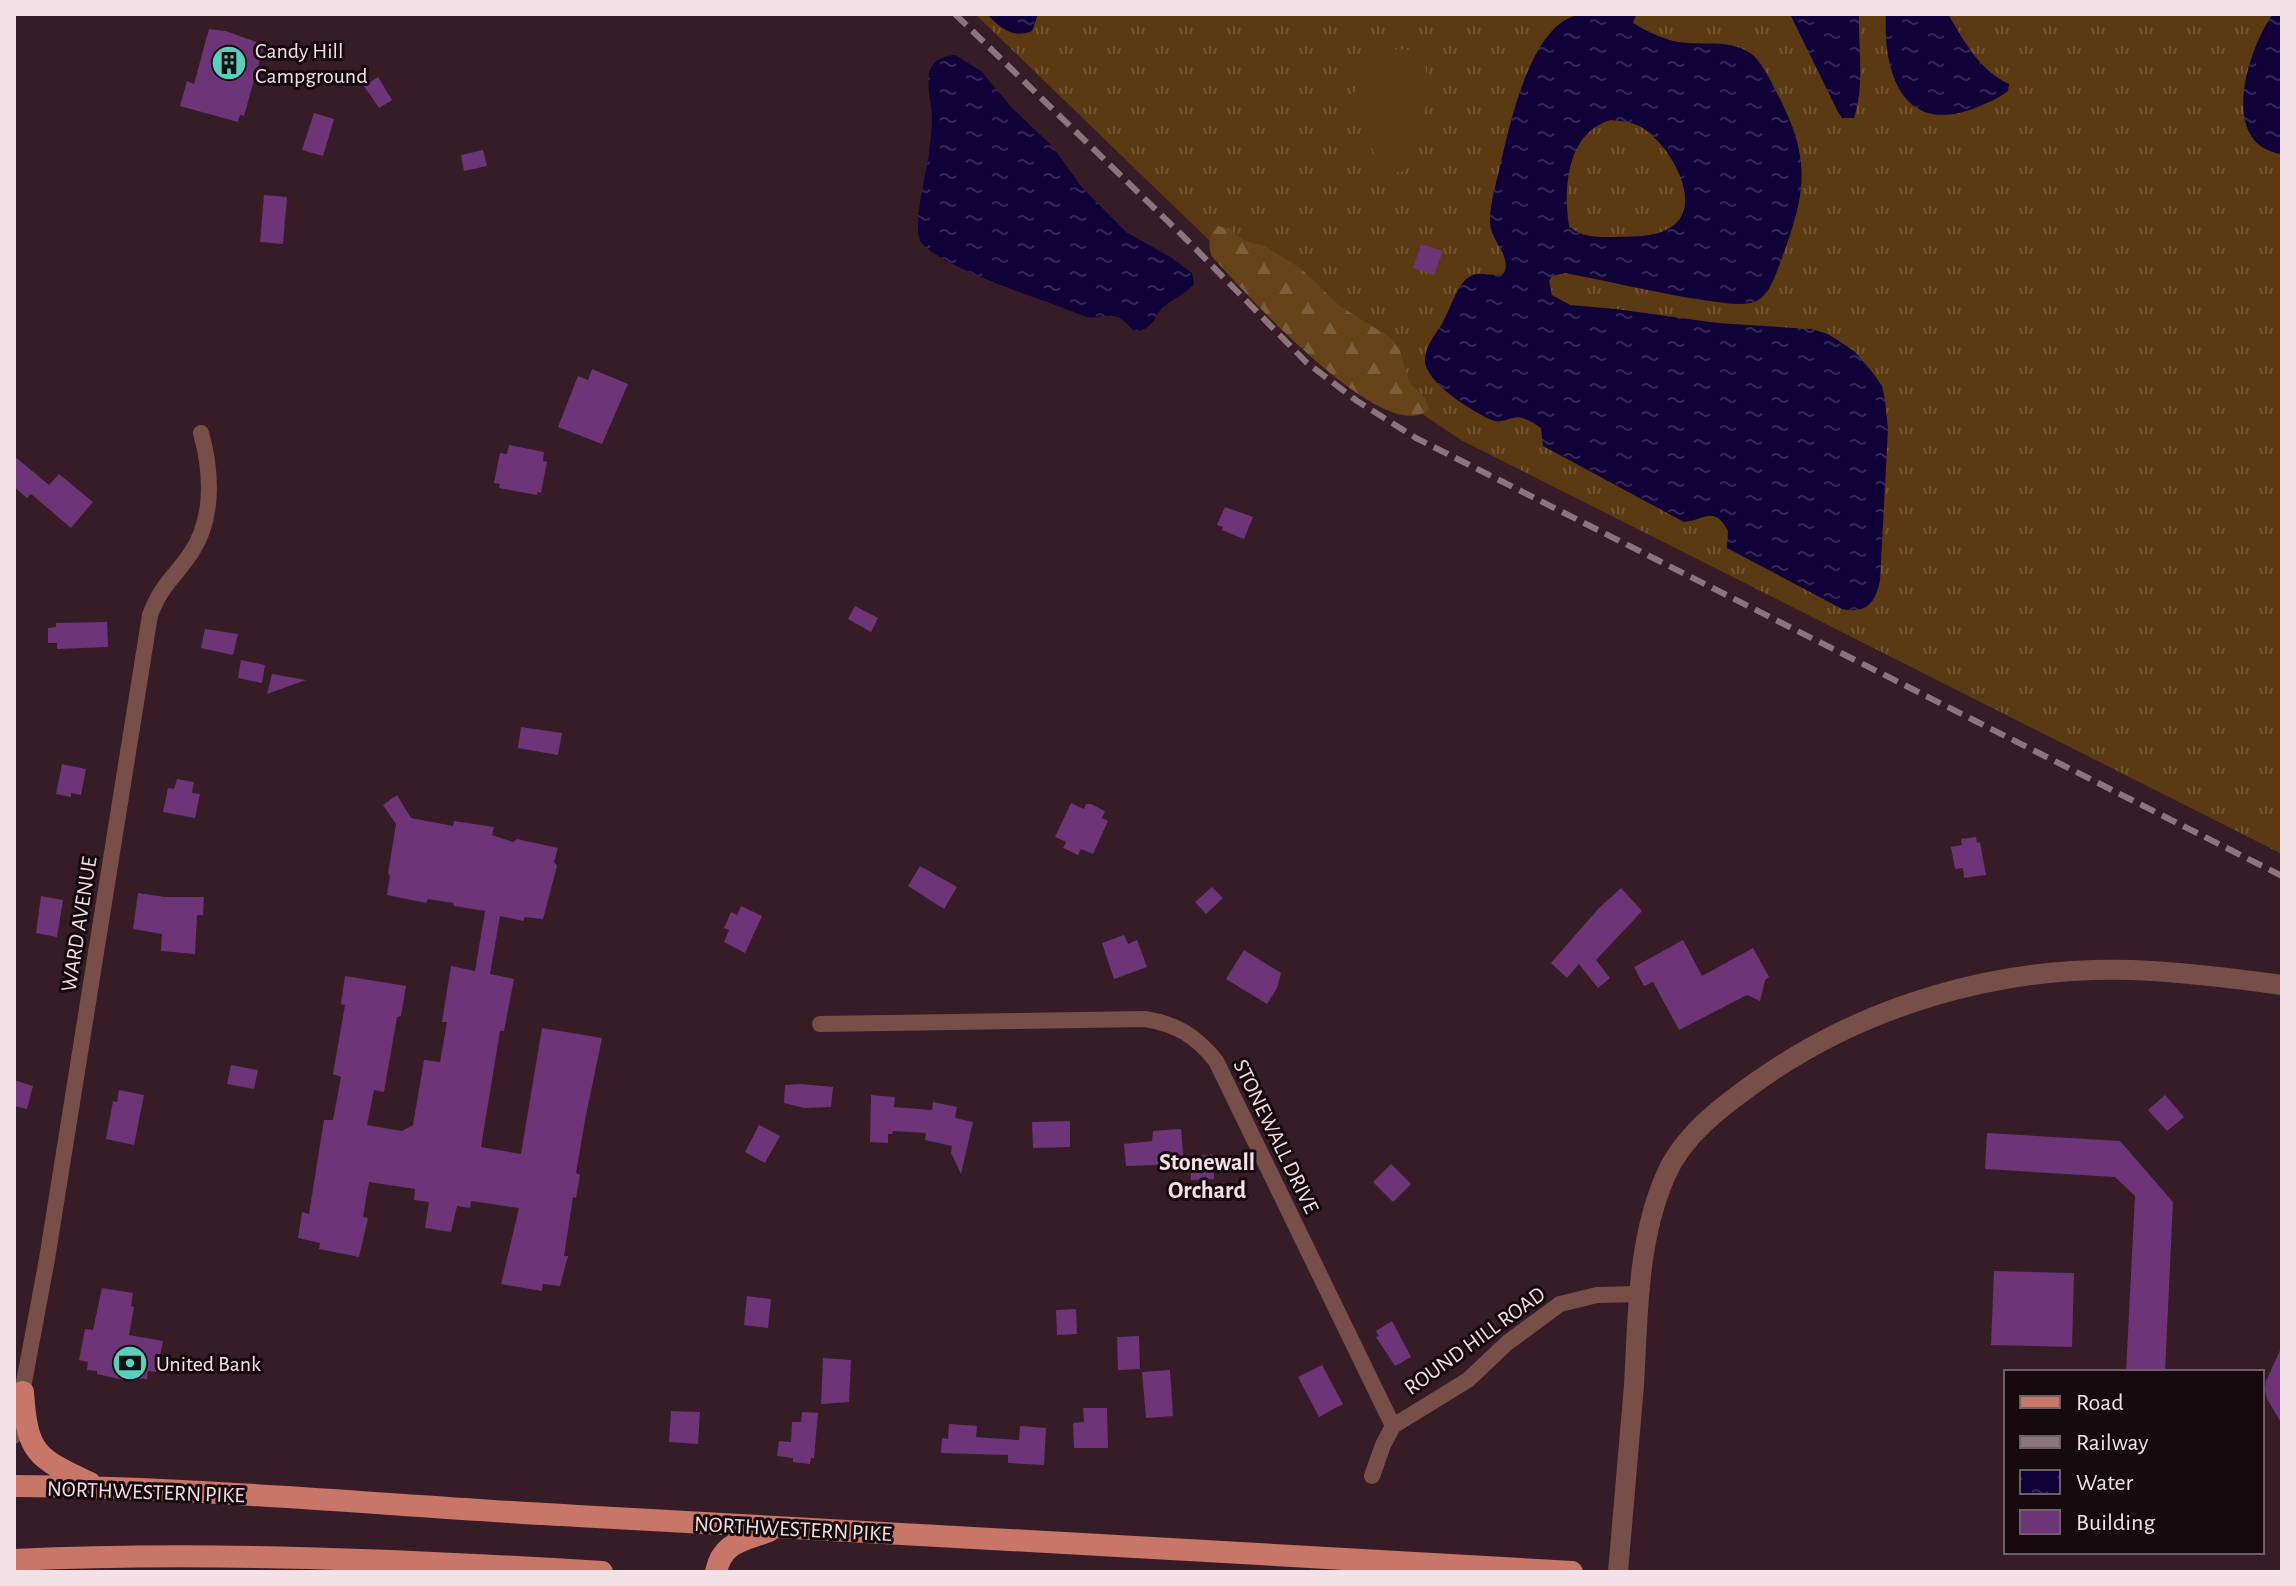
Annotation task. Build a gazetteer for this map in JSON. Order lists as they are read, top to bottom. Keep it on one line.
{"streets":{"main road":["NORTHWESTERN PIKE"],"street":["WARD AVENUE","STONEWALL DRIVE","ROUND HILL ROAD"]},"crossings":[["STONEWALL DRIVE","ROUND HILL ROAD"]],"districts":["Stonewall Orchard"],"places":{"building":["Candy Hill Campground"],"bank":["United Bank"]},"legend":["Road","Railway","Water","Building"]}
